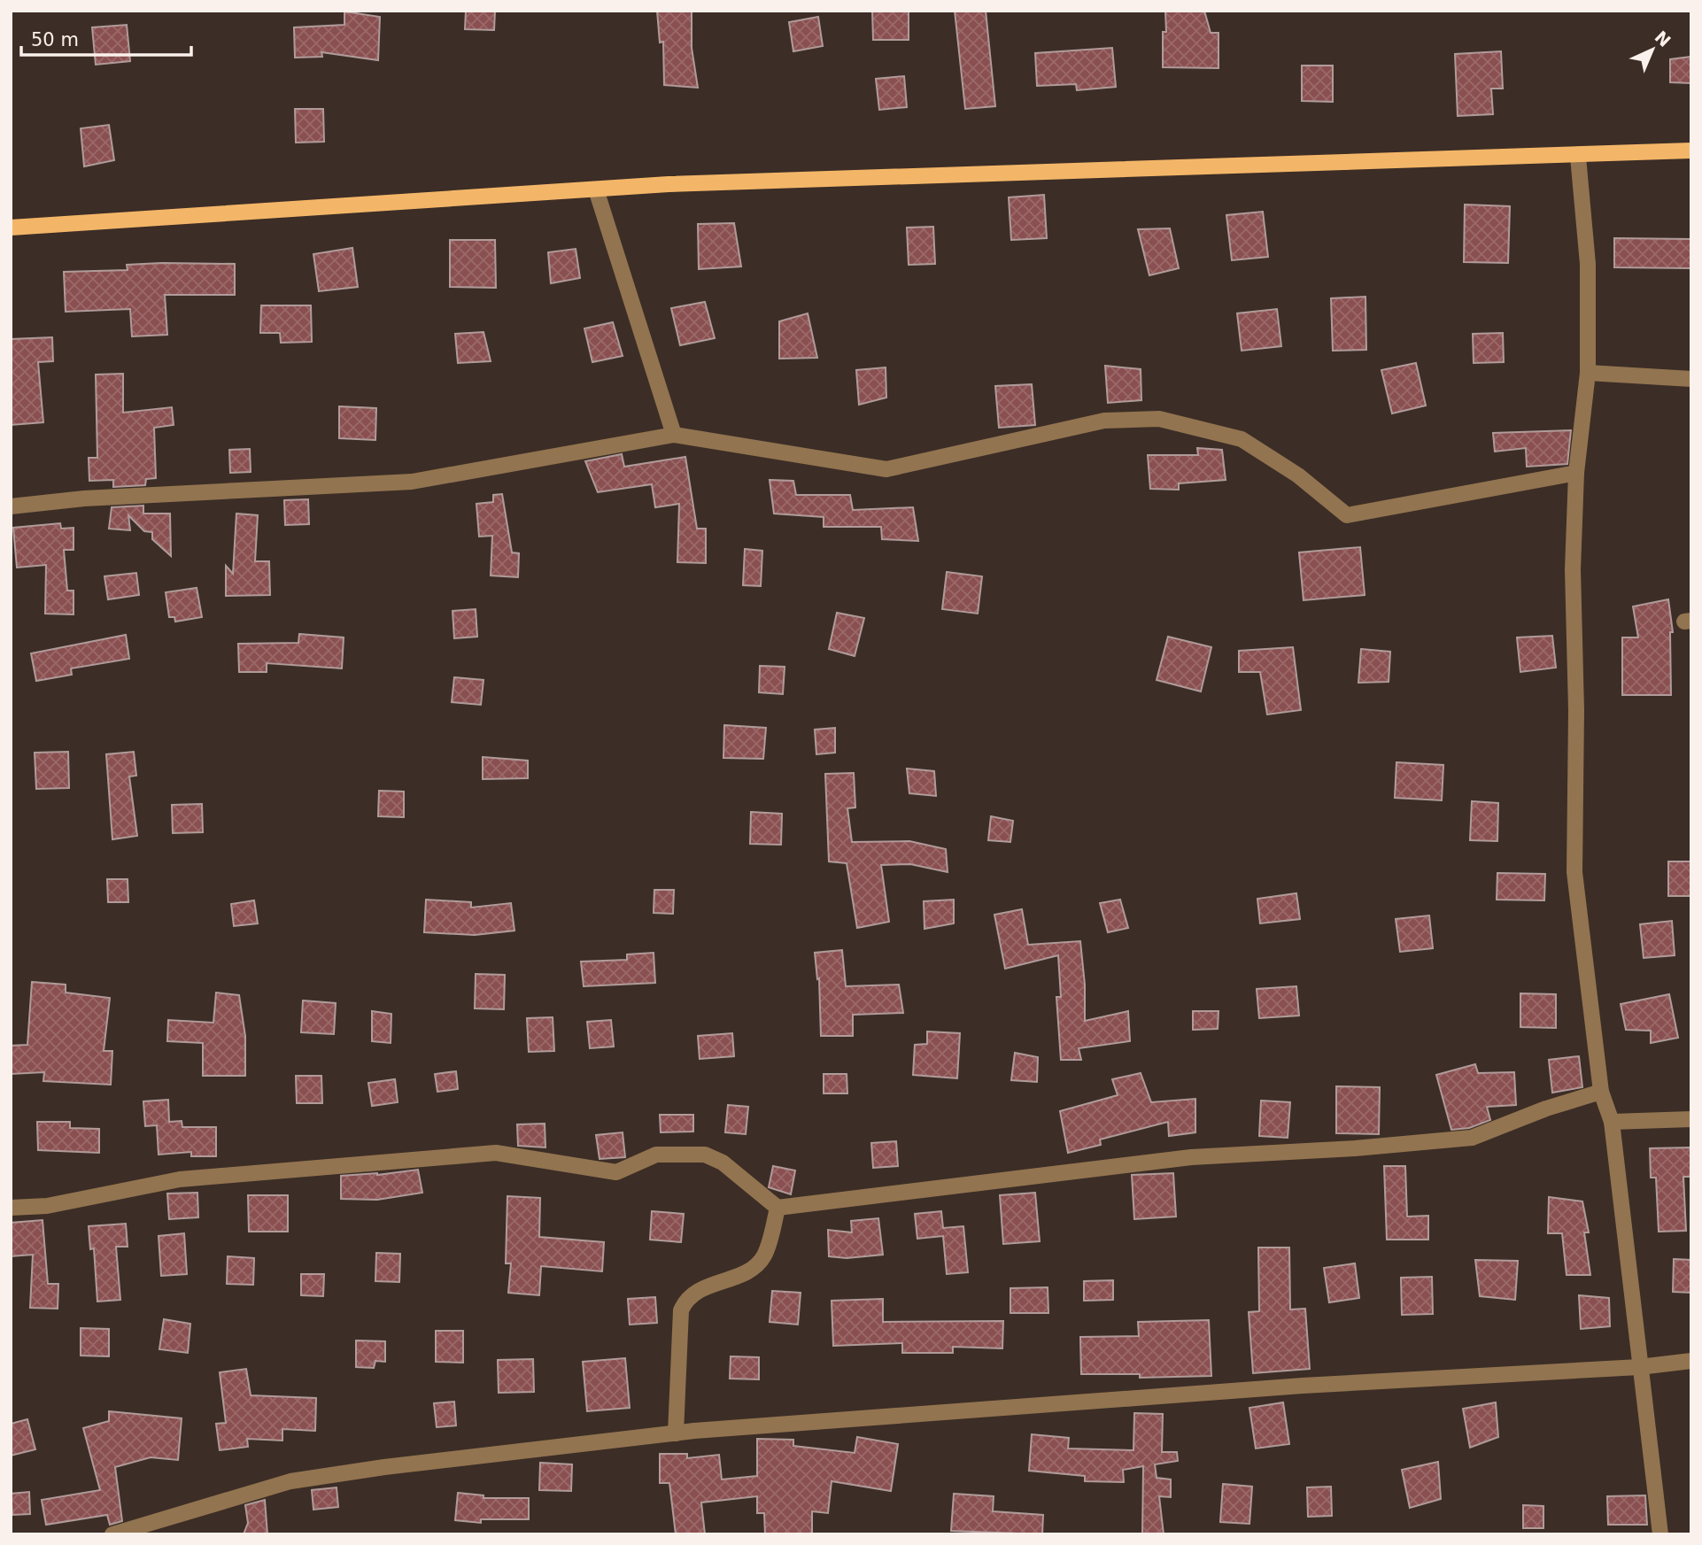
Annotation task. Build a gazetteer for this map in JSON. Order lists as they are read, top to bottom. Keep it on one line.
{"scale_bar":"50 m","north":"top right"}
